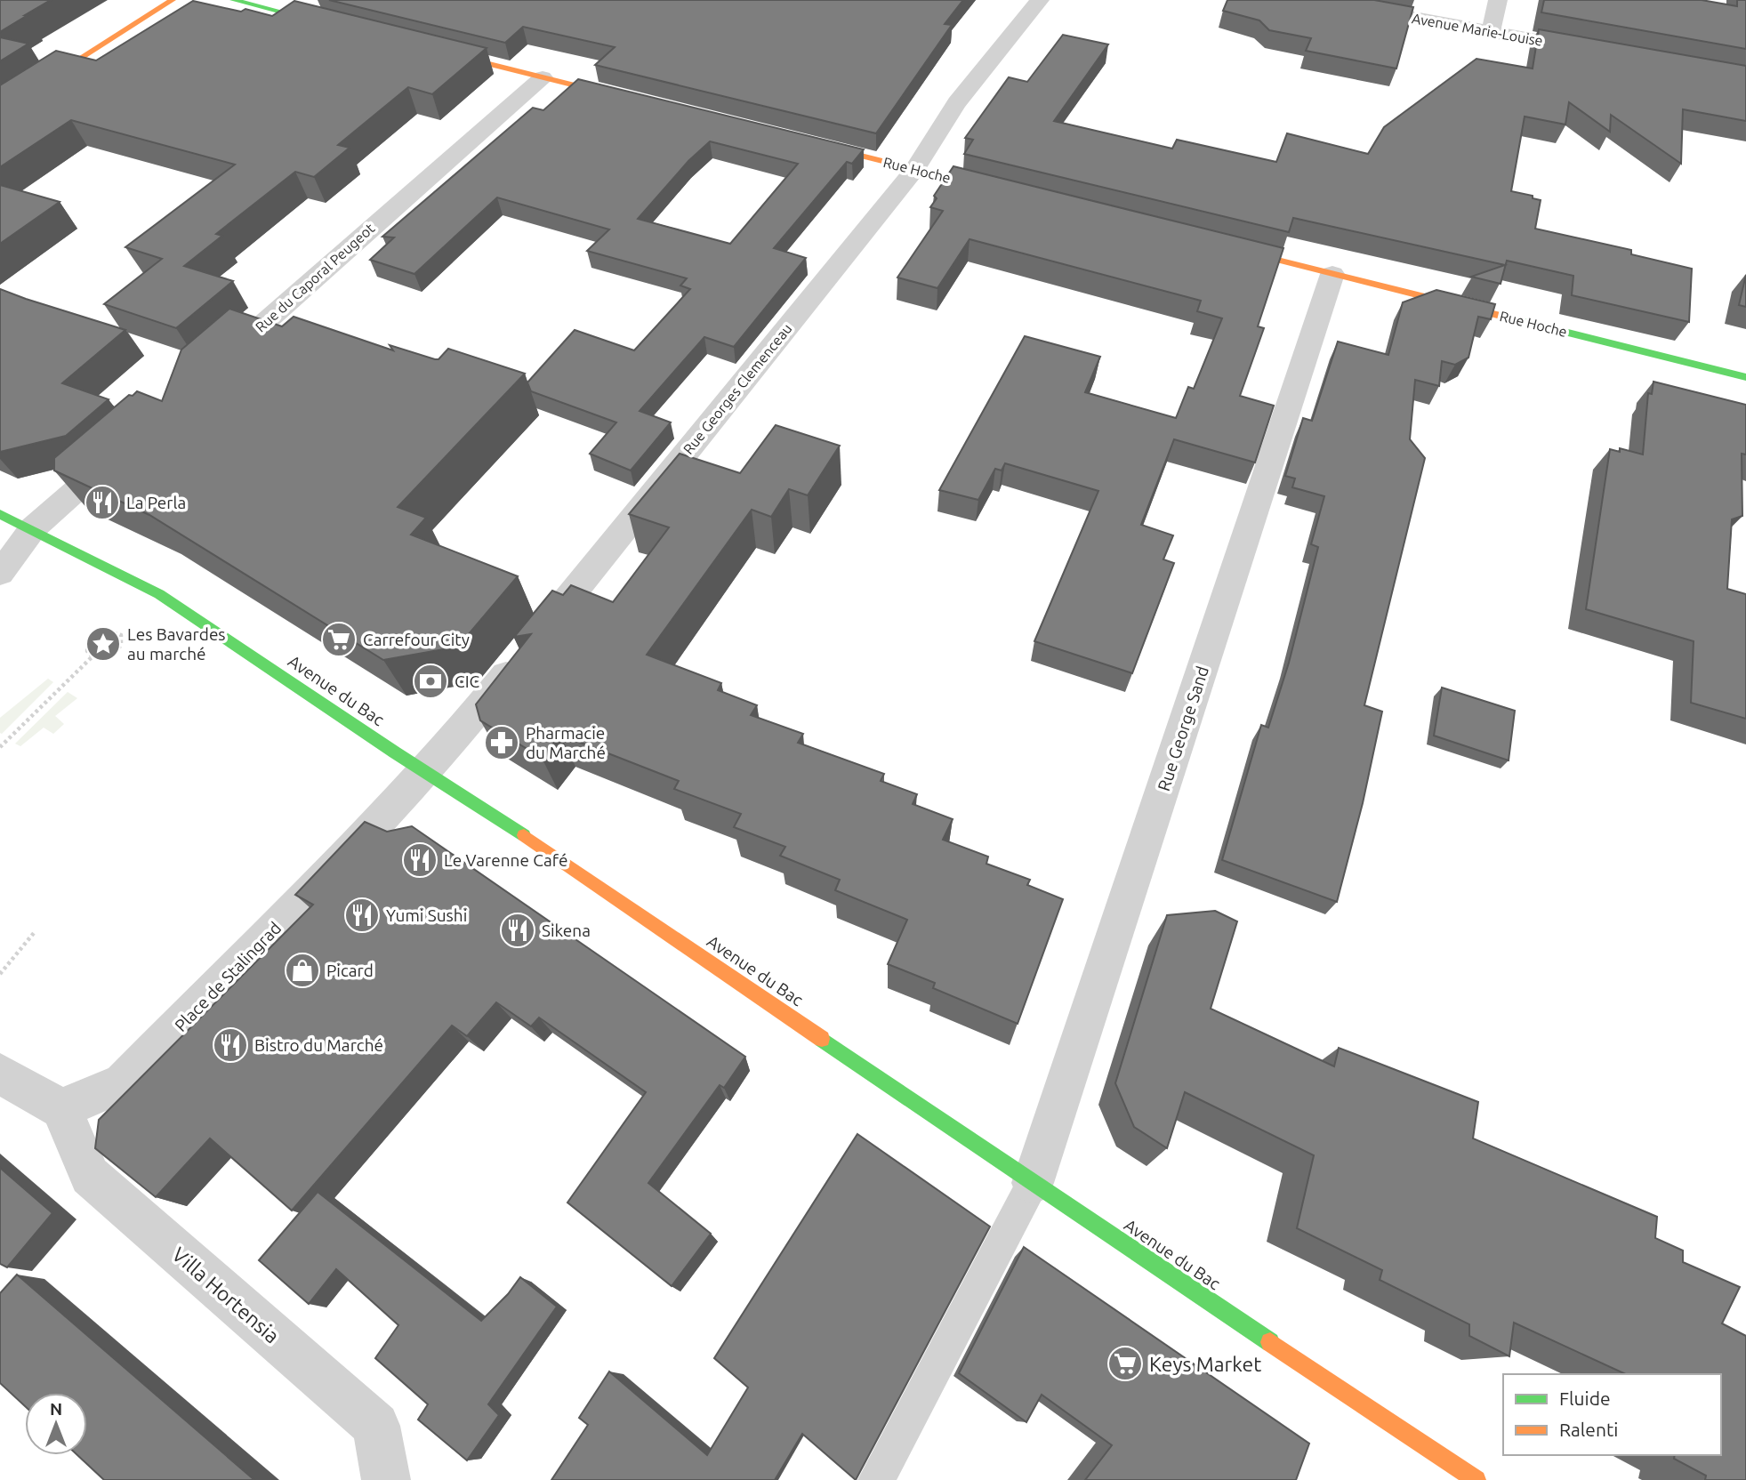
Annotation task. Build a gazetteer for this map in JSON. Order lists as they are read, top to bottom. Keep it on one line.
{"streets":{"street":["Avenue Marie-Louise","Rue Hoche","Rue du Caporal Peugeot","Rue Georges Clemenceau","Avenue du Bac","Rue George Sand","Place de Stalingrad","Villa Hortensia"]},"crossings":[["Rue Hoche","Rue Georges Clemenceau"],["Rue Hoche","Rue George Sand"],["Rue Georges Clemenceau","Avenue du Bac"],["Rue Georges Clemenceau","Place de Stalingrad"],["Avenue du Bac","Rue George Sand"],["Avenue du Bac","Place de Stalingrad"],["Place de Stalingrad","Villa Hortensia"]],"places":{"restaurant":["La Perla","Le Varenne Café","Yumi Sushi","Sikena","Bistro du Marché"],"supermarket":["Carrefour City","Keys Market"],"place":["Les Bavardes au marché"],"bank":["CIC"],"pharmacy":["Pharmacie du Marché"],"shop":["Picard"]},"legend":["Fluide","Ralenti"],"north":"top"}
